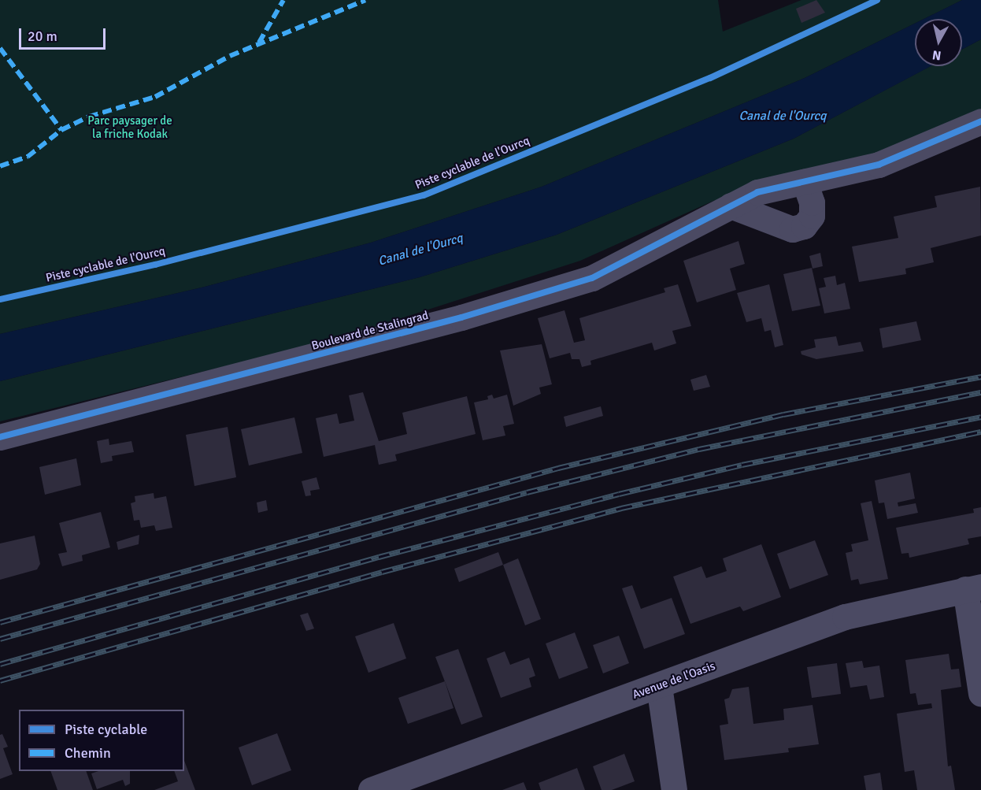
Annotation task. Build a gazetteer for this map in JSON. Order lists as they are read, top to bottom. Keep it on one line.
{"streets":{"street":["Boulevard de Stalingrad","Avenue de l'Oasis"],"cycle path":["Piste cyclable de l'Ourcq"]},"water":["Canal de l'Ourcq"],"parks":["Parc paysager de la friche Kodak"],"legend":["Piste cyclable","Chemin"],"scale_bar":"20 m","north":"bottom"}
